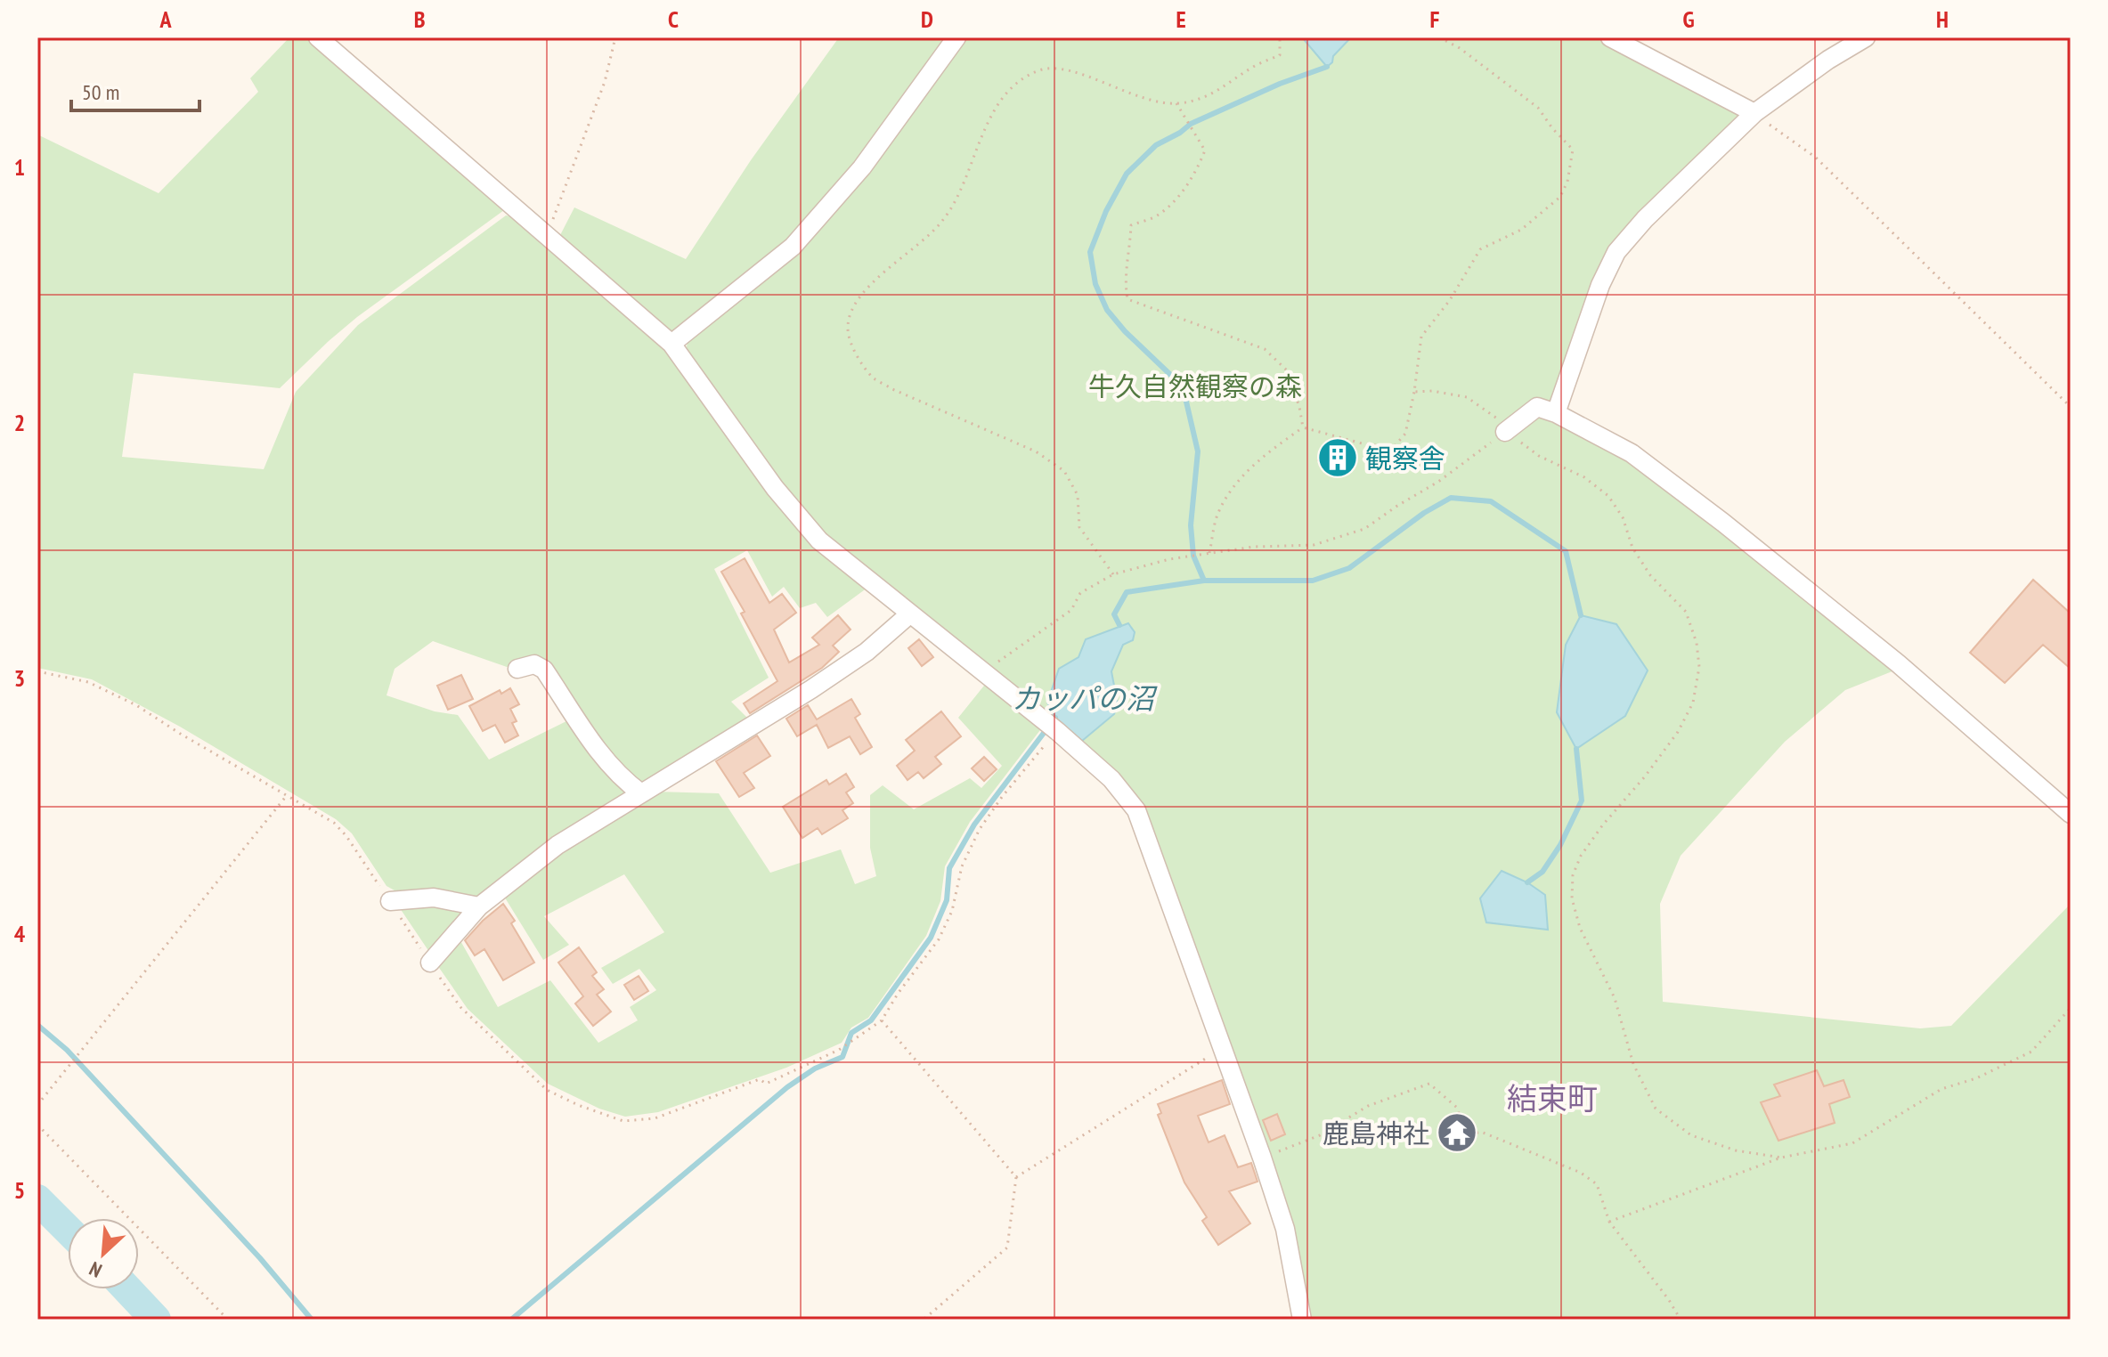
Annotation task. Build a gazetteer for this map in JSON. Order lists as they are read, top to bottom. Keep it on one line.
{"districts":["結束町"],"water":["カッパの沼"],"parks":["牛久自然観察の森"],"places":{"building":["観察舎"],"temple":["鹿島神社"]},"scale_bar":"50 m","north":"bottom left","grid":{"columns":["A","B","C","D","E","F","G","H"],"rows":["1","2","3","4","5"]}}
